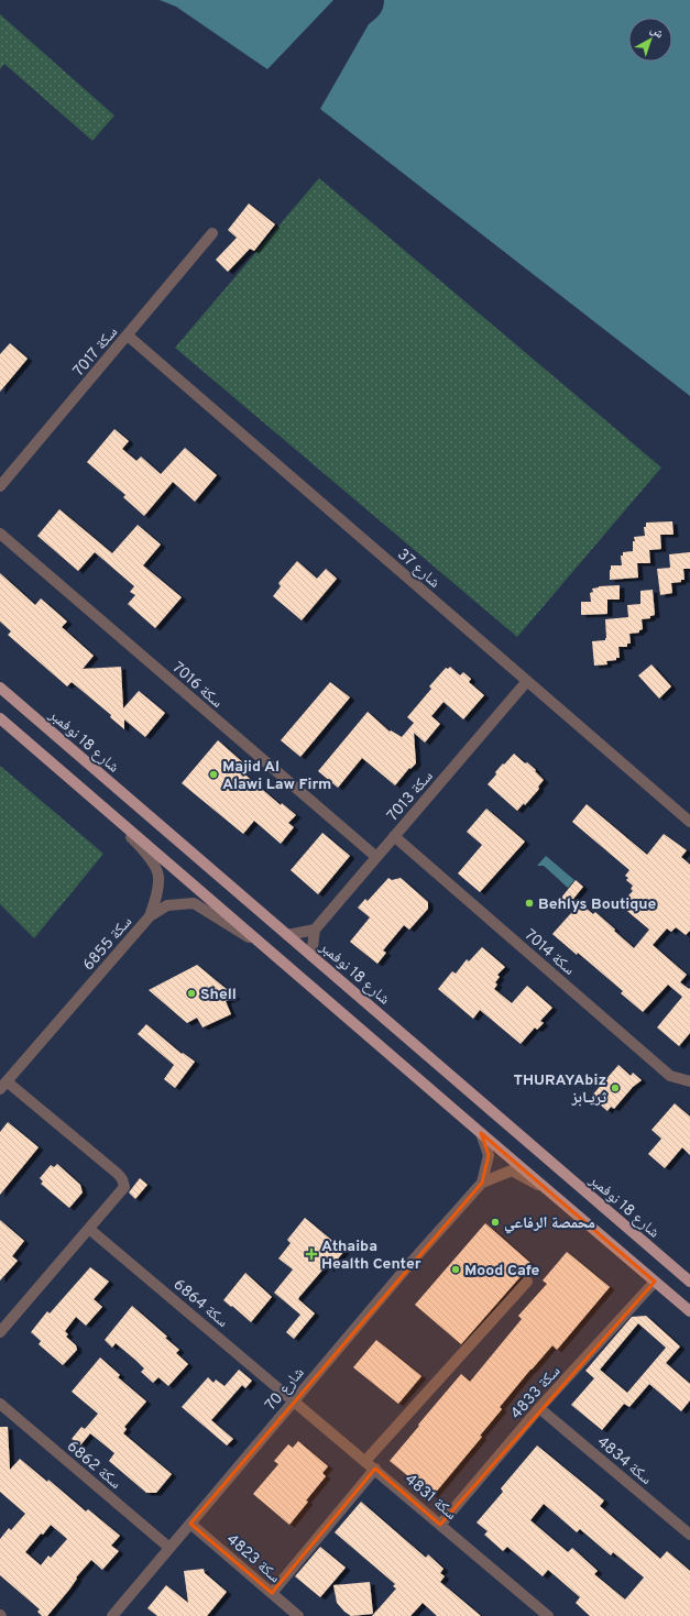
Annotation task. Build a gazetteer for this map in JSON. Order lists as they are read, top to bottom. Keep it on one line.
{"streets":{"main road":["شارع 18 نوفمبر"],"street":["سكة 7017","شارع 37","سكة 7016","سكة 7013","سكة 6855","سكة 7014","سكة 6864","شارع 70","سكة 4833","سكة 4834","سكة 6862","سكة 4831","سكة 4823"]},"crossings":[["سكة 7017","شارع 37"],["شارع 37","سكة 7013"],["سكة 7016","سكة 7013"],["سكة 7013","سكة 7014"],["سكة 6864","شارع 70"],["سكة 6864","سكة 4831"],["شارع 70","سكة 6862"],["شارع 70","سكة 4831"],["شارع 70","سكة 4823"],["سكة 4833","سكة 4834"],["سكة 4833","سكة 4831"]],"places":{"other":["Majid Al Alawi Law Firm","Behlys Boutique","Shell","THURAYAbiz ثريـابز","محمصة الرفاعي","Mood Cafe"],"health":["Athaiba Health Center"]},"north":"top right"}
